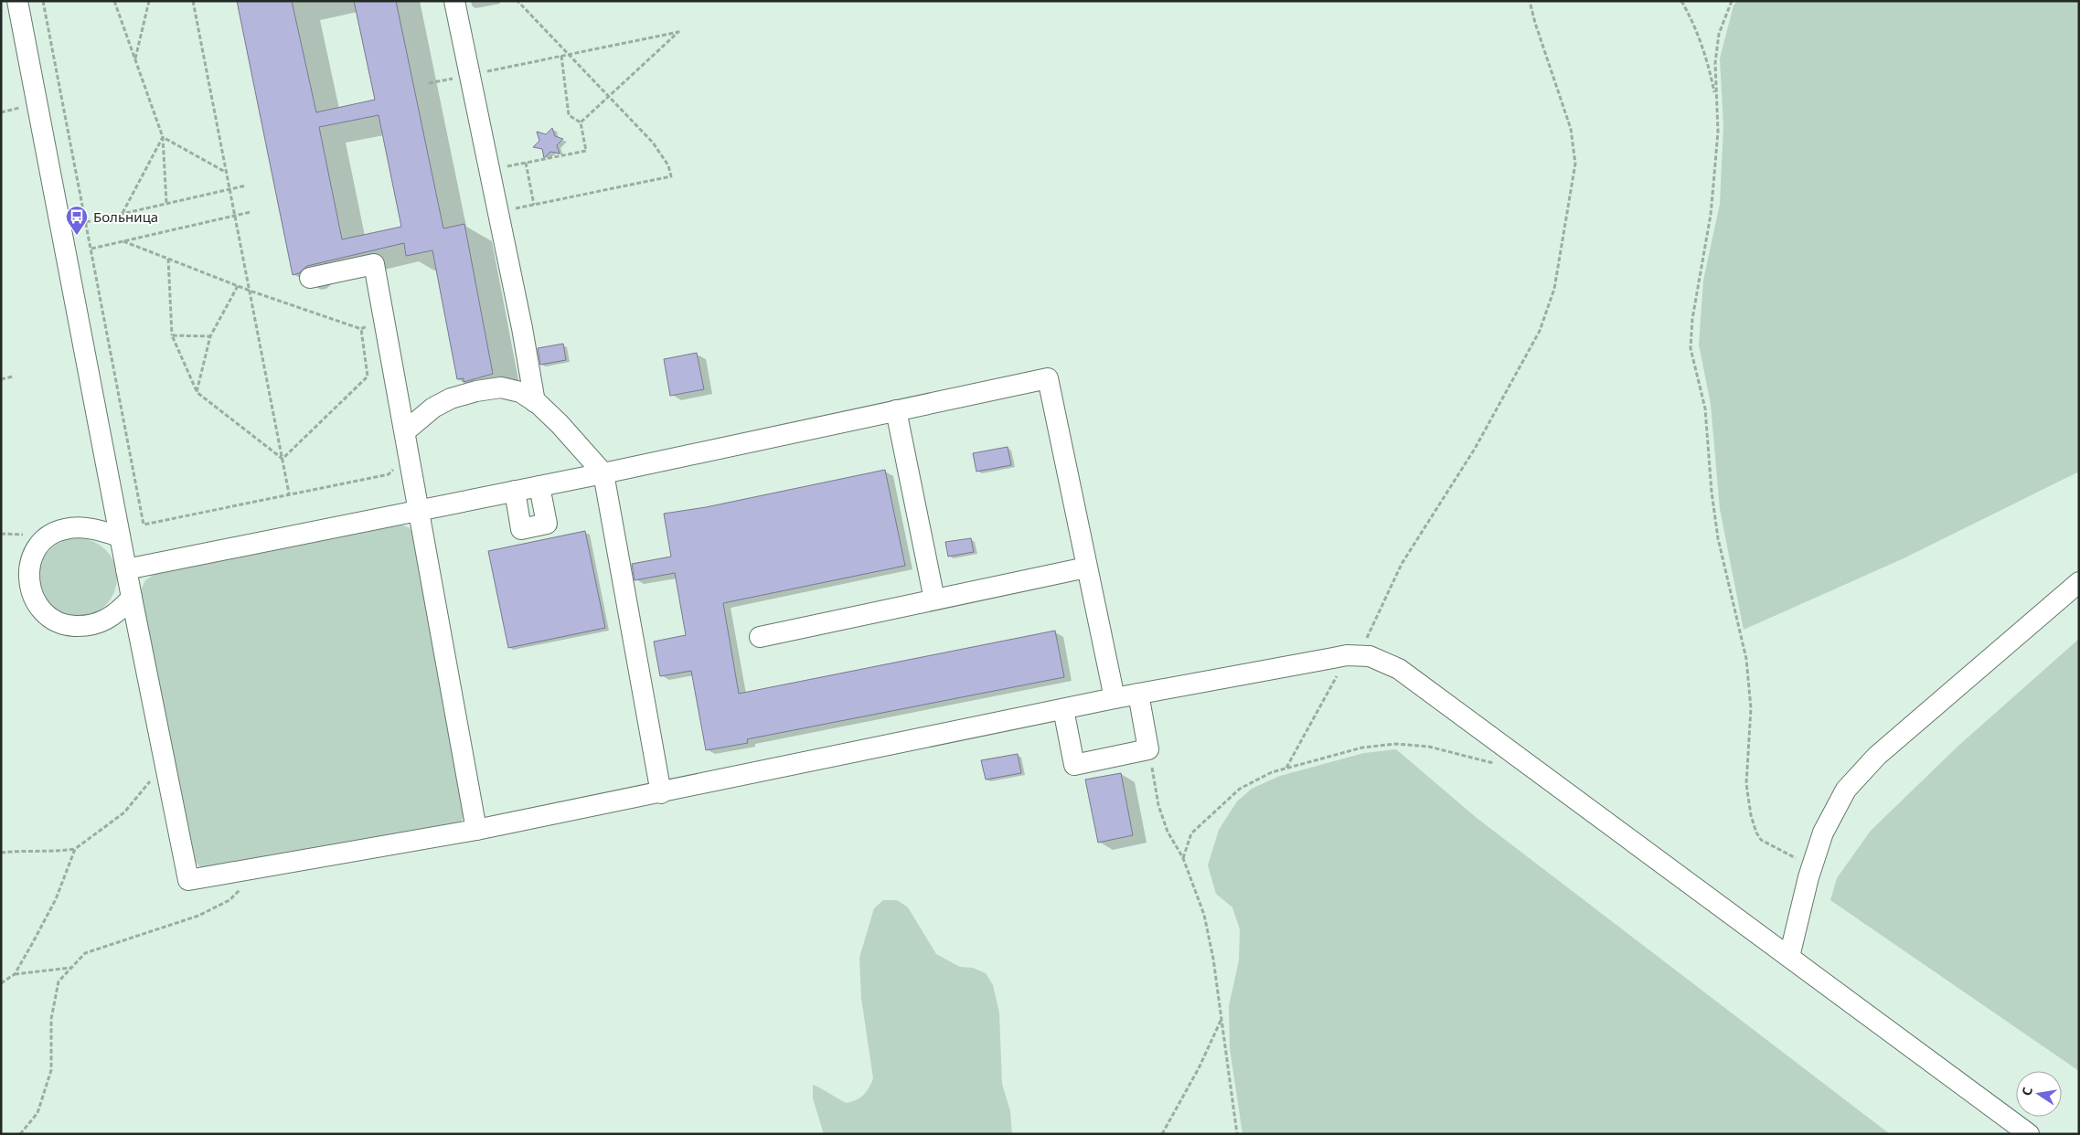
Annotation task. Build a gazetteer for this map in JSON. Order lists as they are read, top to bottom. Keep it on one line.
{"places":{"bus stop":["Больница"]},"north":"left"}
